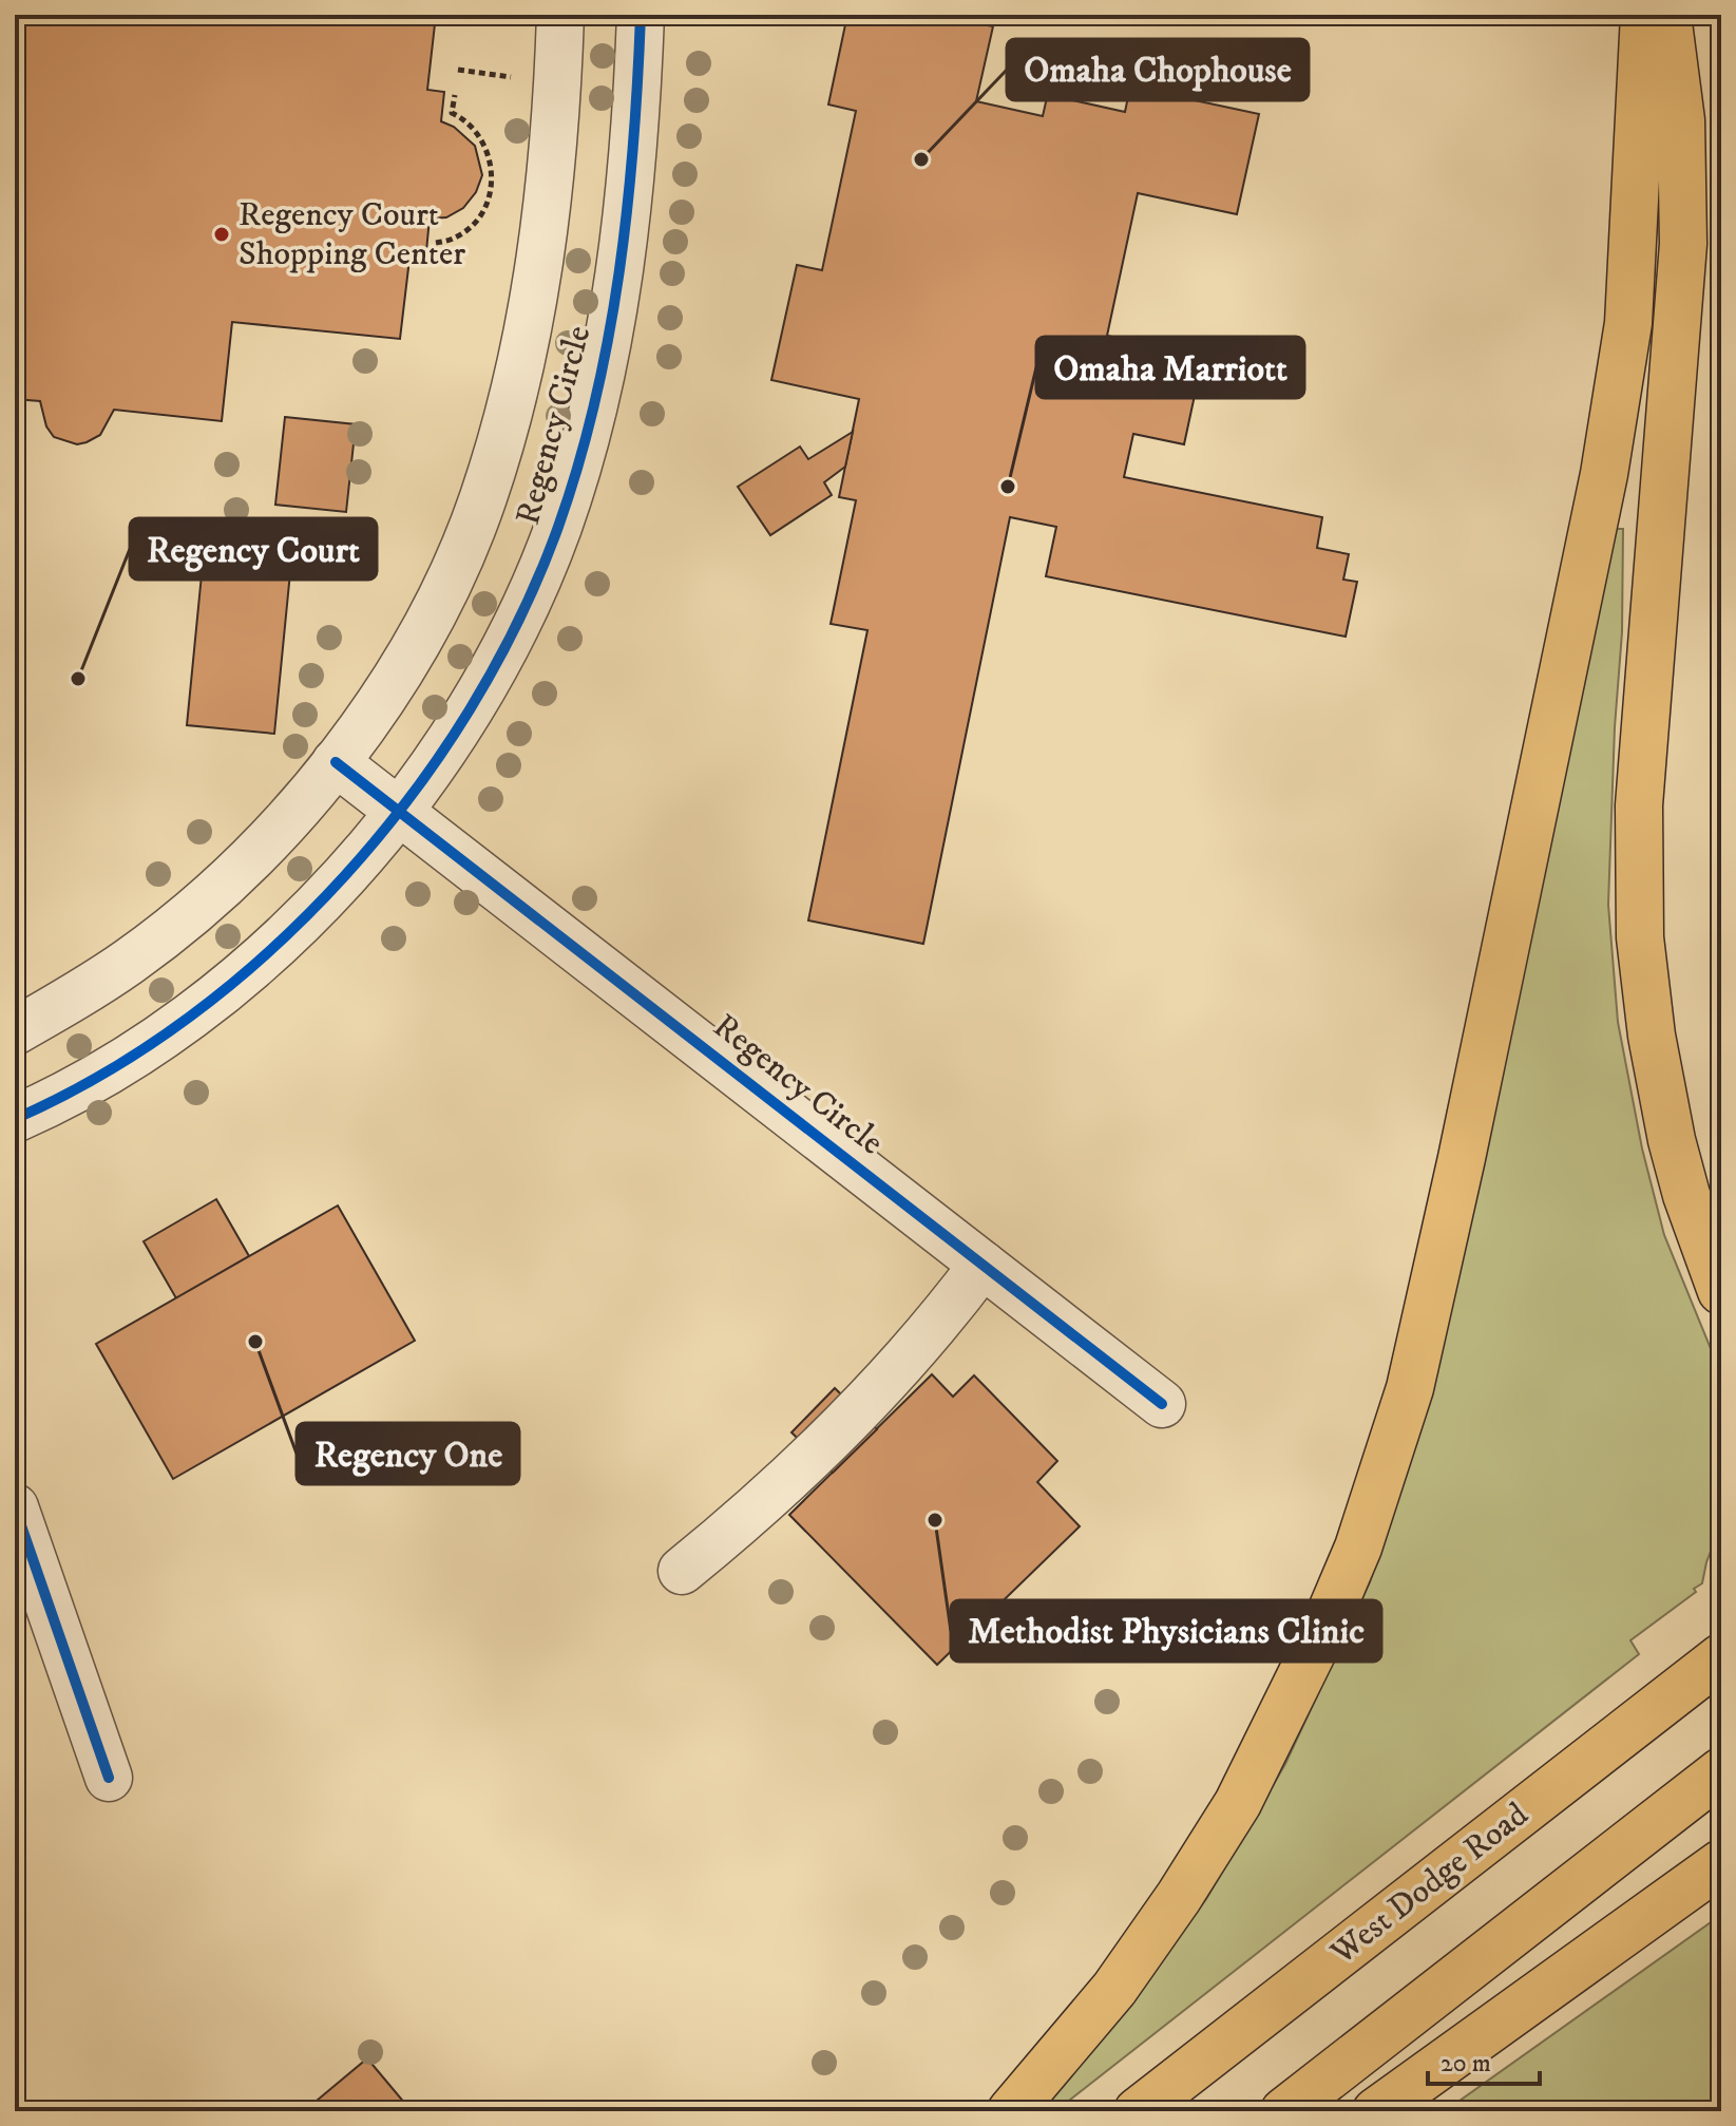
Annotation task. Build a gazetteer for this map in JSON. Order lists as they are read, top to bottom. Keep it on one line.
{"streets":{"highway":["West Dodge Road"],"street":["Regency Circle"]},"places":["Omaha Chophouse","Regency Court Shopping Center","Omaha Marriott","Regency Court","Regency One","Methodist Physicians Clinic"],"scale_bar":"20 m"}
